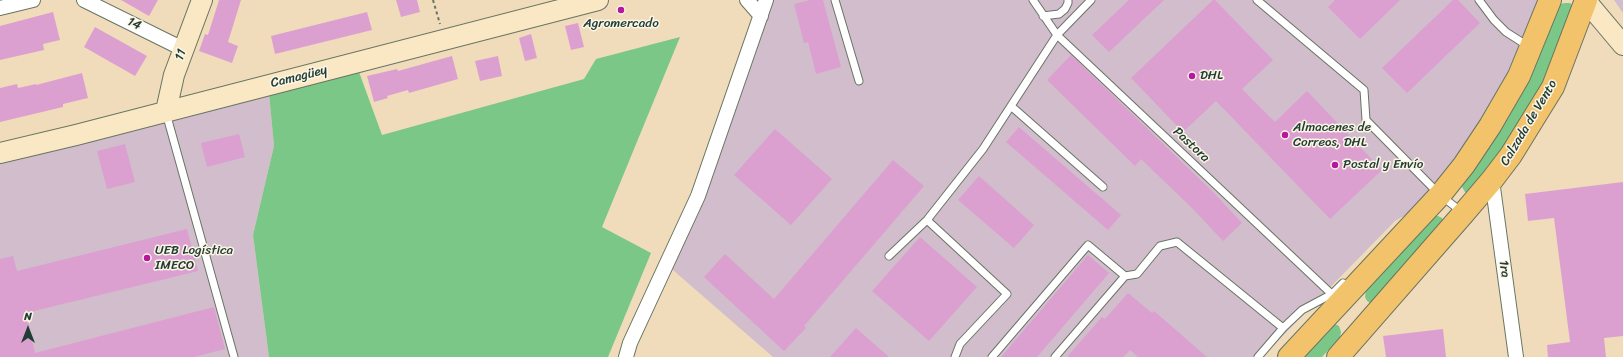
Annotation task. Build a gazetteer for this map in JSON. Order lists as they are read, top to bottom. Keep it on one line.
{"streets":{"main road":["11","Camagüey","Calzada de Vento"],"street":["14","1ra"],"lane":["Pastora"]},"crossings":[["14","11"],["11","Camagüey"],["Calzada de Vento","1ra"]],"places":["Agromercado","DHL","Almacenes de Correos, DHL","Postal y Envío","UEB Logística IMECO"],"north":"top"}
